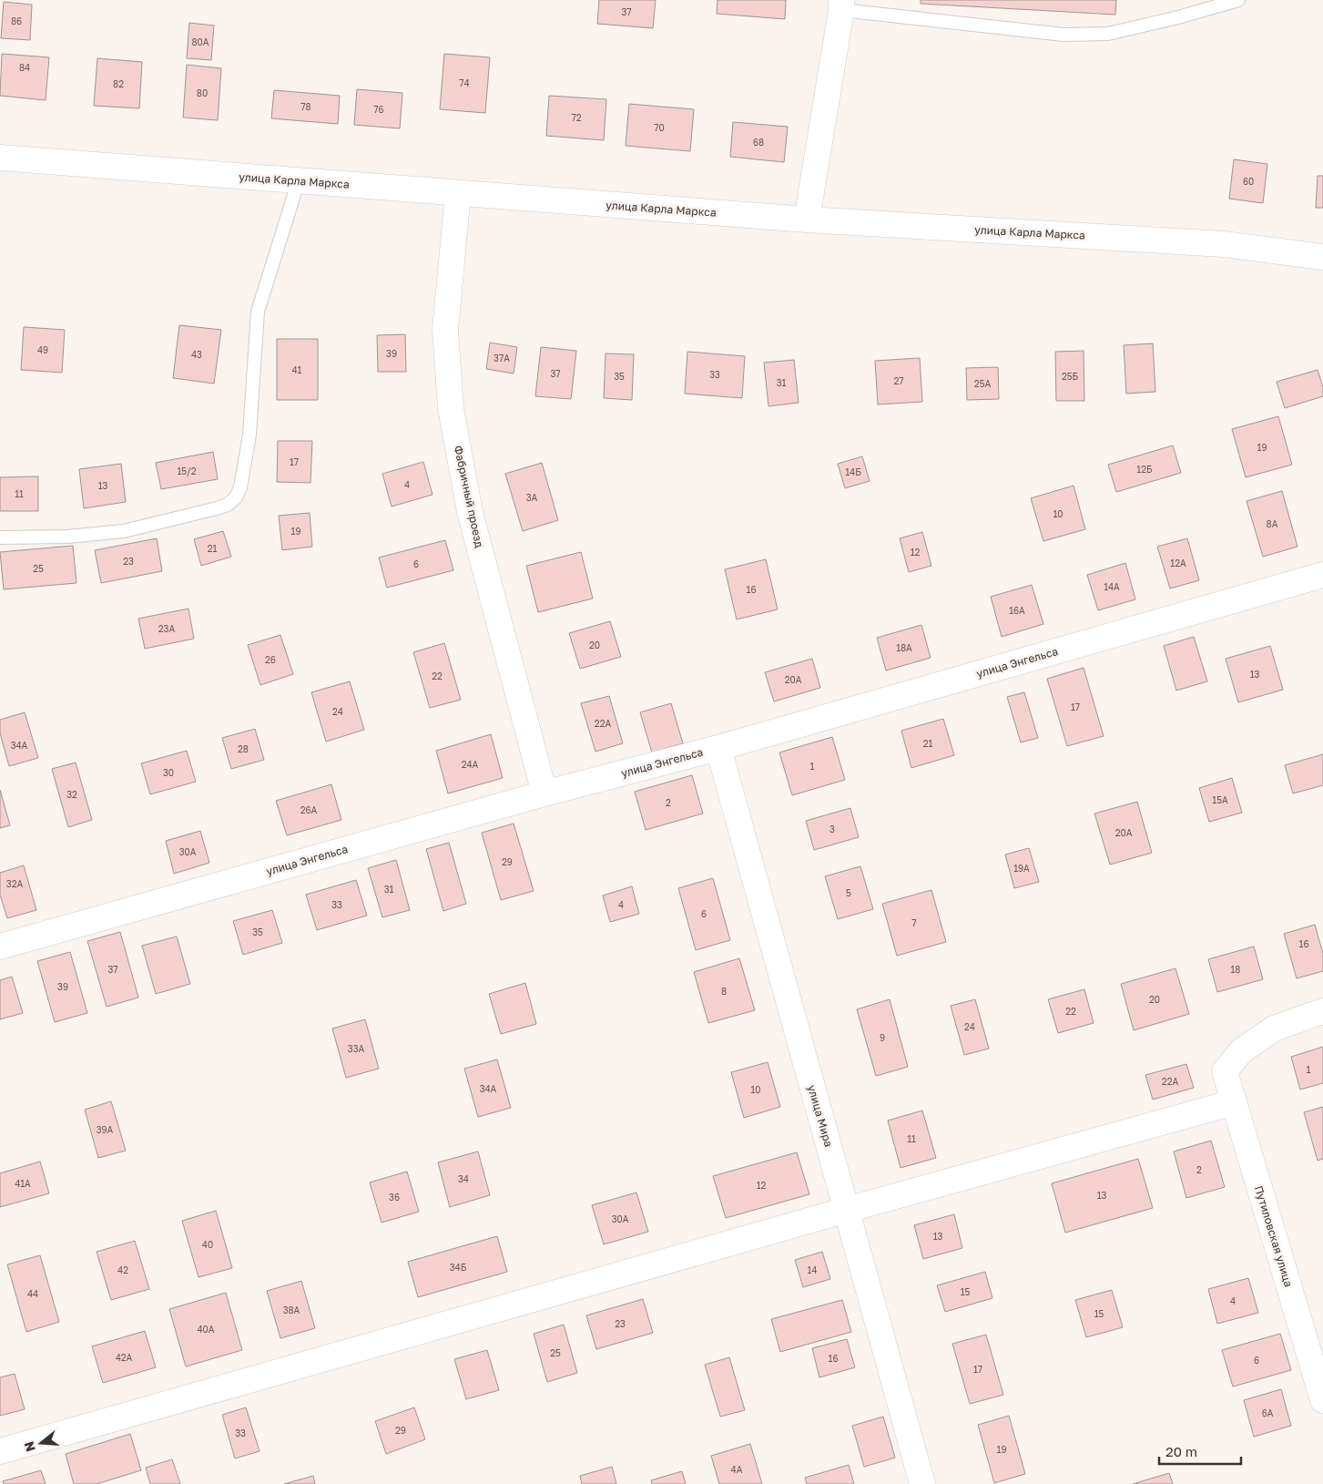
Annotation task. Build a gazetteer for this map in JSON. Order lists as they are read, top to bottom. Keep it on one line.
{"streets":{"street":["улица Карла Маркса","Фабричный проезд","улица Энгельса","улица Мира","Путиловская улица"]},"crossings":[["улица Карла Маркса","Фабричный проезд"],["Фабричный проезд","улица Энгельса"],["улица Энгельса","улица Мира"]],"house_numbers":["37","86","80А","84","74","82","80","78","76","72","70","68","60","49","39","43","37А","41","37","33","35","25Б","27","31","25А","19","17","12Б","15/2","14Б","4","13","11","3А","10","8А","19","21","12","23","12А","6","25","14А","16","16А","23А","20","18А","26","13","22","20А","17","24","22А","21","34А","28","24А","1","30","32","15А","2","26А","3","20А","30А","29","19А","32А","31","5","33","4","6","7","35","16","37","18","39","8","20","22","24","9","33А","1","22А","34А","10","39А","11","2","34","41А","12","13","36","30А","13","40","34Б","42","14","15","44","4","38А","15","23","40А","25","42А","16","6","17","6А","29","33","19","4А"],"scale_bar":"20 m","north":"left"}
